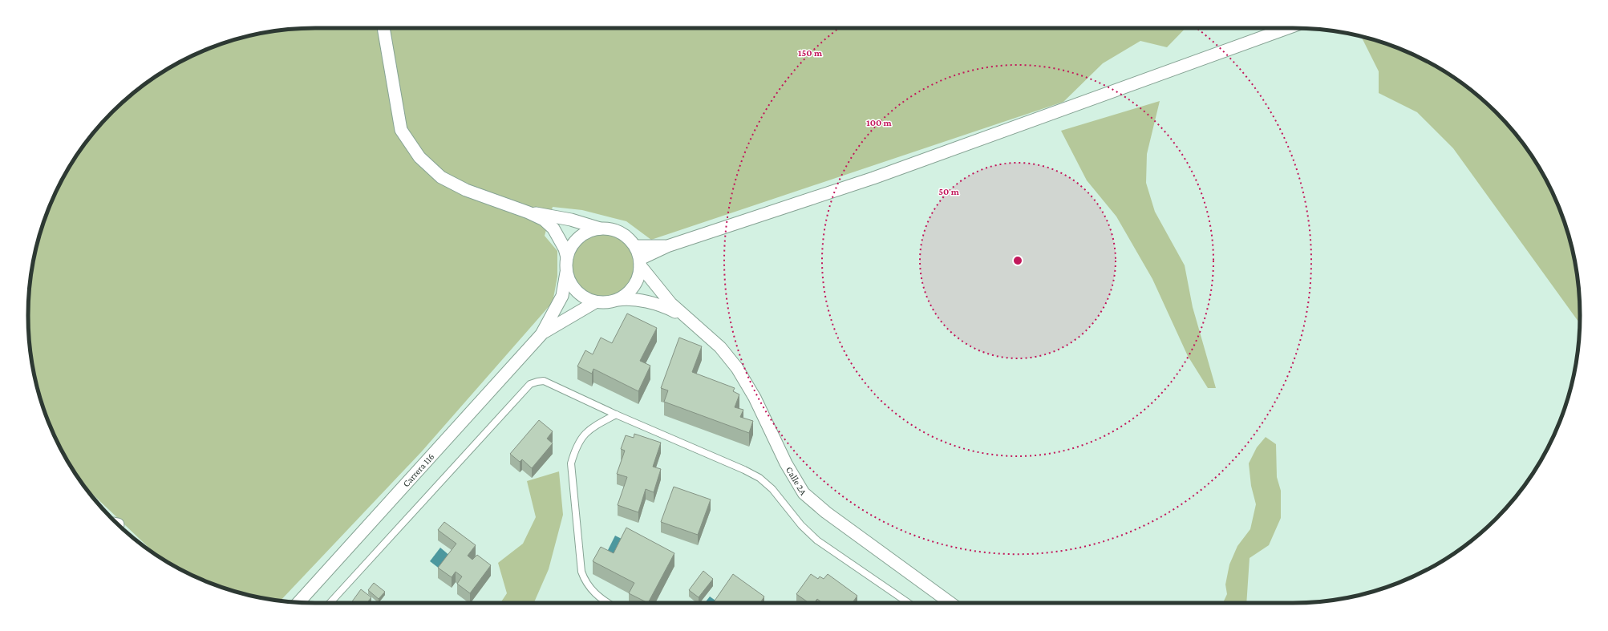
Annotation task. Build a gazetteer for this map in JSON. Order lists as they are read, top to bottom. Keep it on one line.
{"streets":{"street":["Carrera 116","Calle 2A"]},"crossings":[["Carrera 116","Calle 2A"]],"rings":["150 m","100 m","50 m"]}
